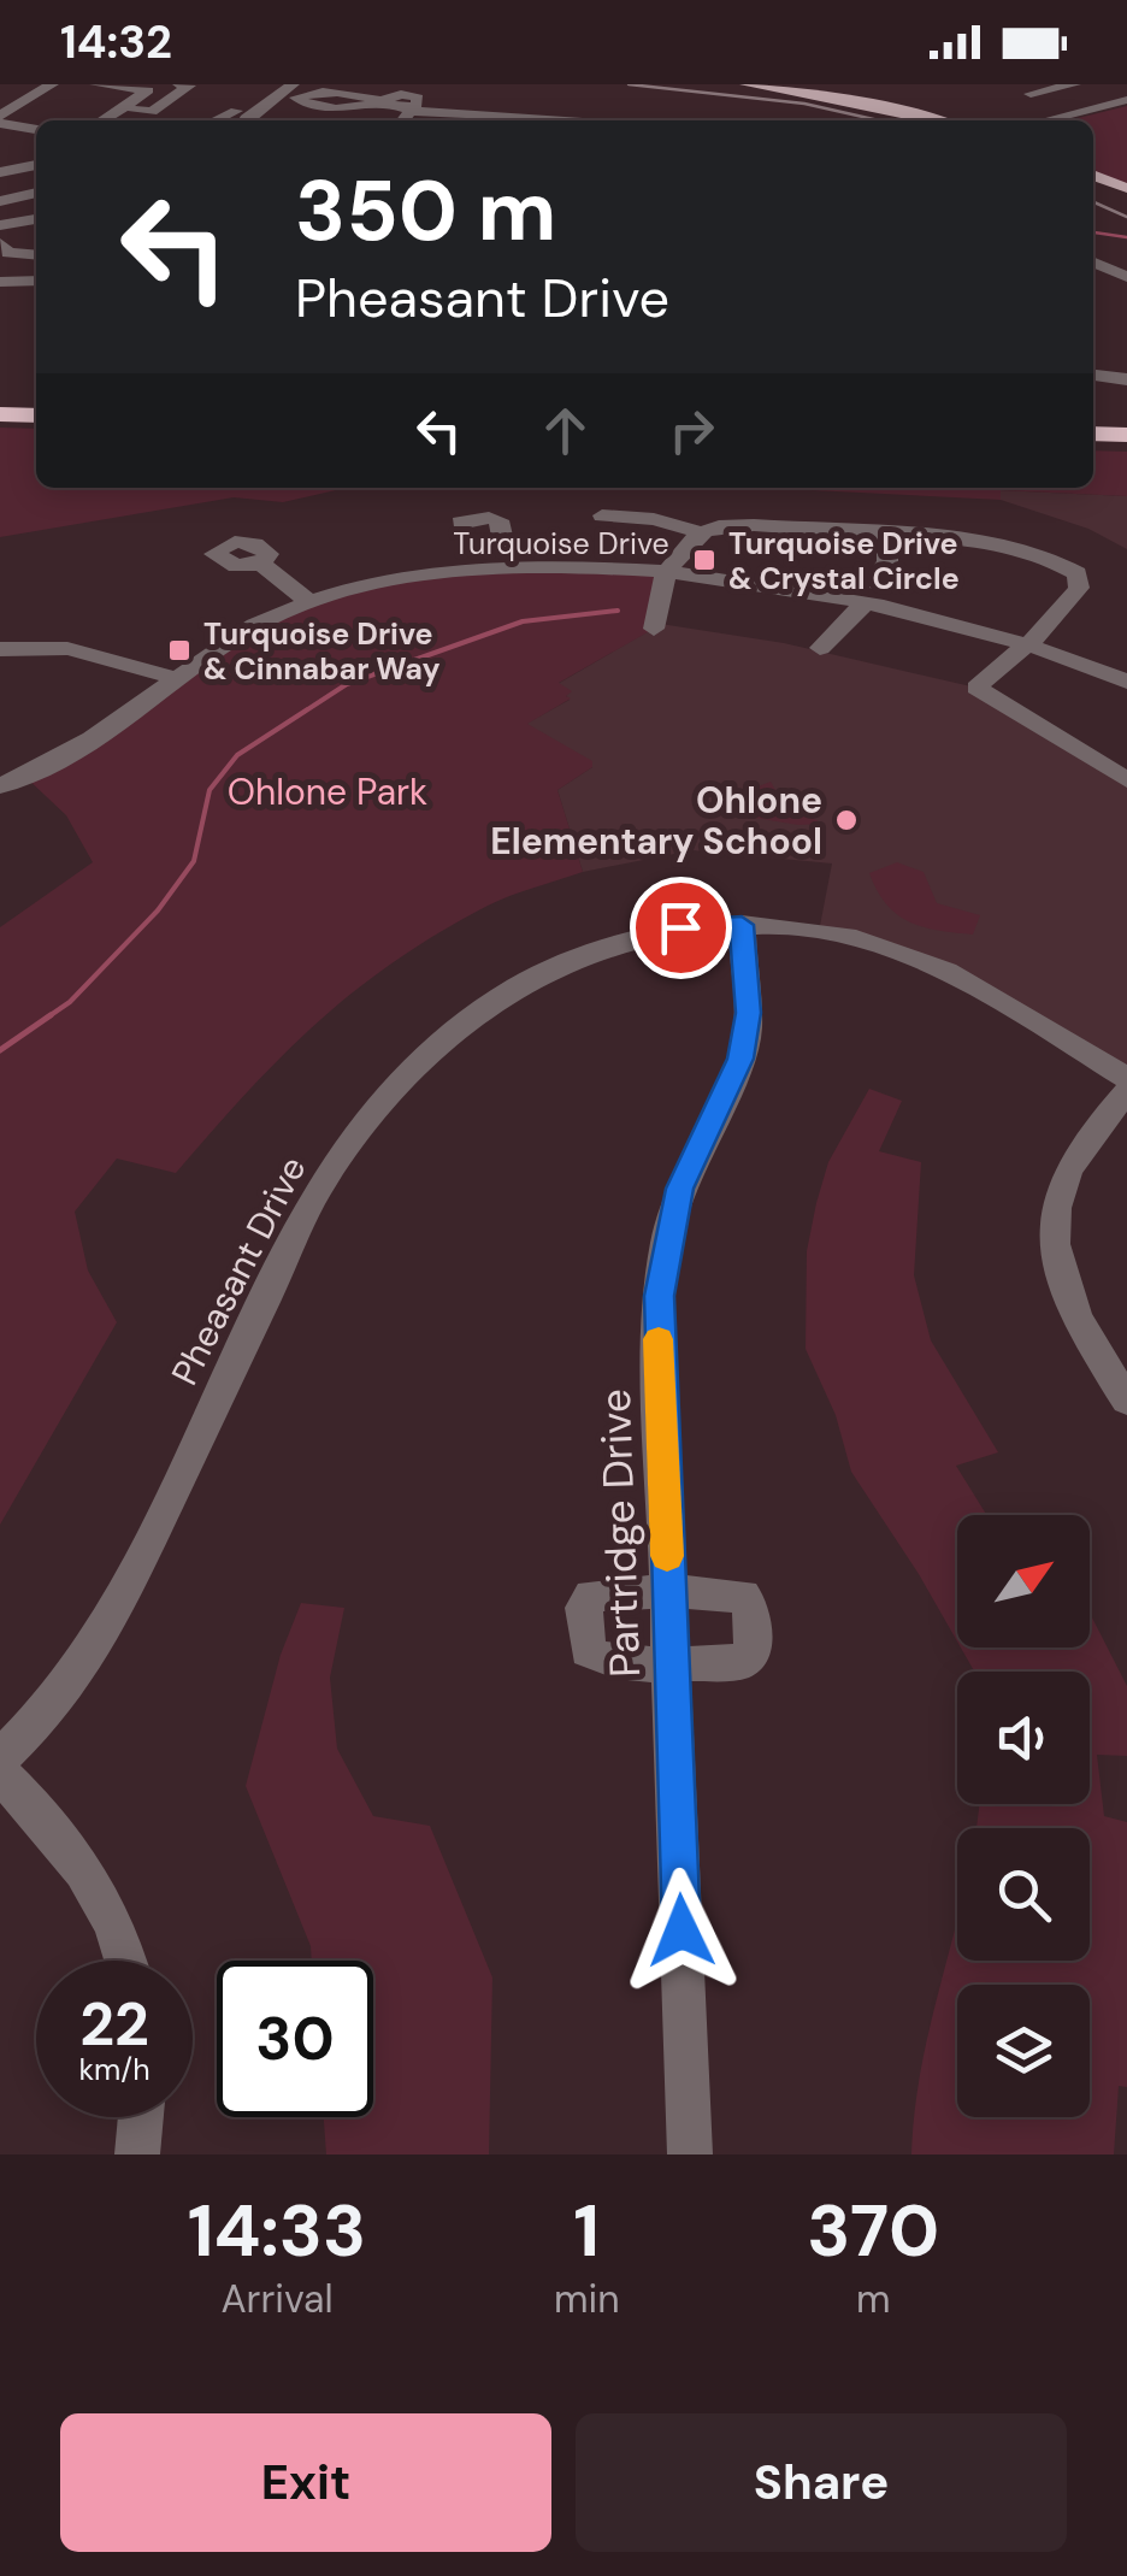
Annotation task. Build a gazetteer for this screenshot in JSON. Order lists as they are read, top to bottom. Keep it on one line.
{"streets":{"street":["Turquoise Drive","Pheasant Drive","Partridge Drive"]},"crossings":[["Pheasant Drive","Partridge Drive"]],"parks":["Ohlone Park"],"places":{"transit":["Turquoise Drive & Crystal Circle","Turquoise Drive & Cinnabar Way"],"other":["Ohlone Elementary School"]},"north":"top right","page":{"status":"14:32","turn":["350 m","Pheasant Drive"],"speed":"22 km/h","limit":"30","eta":["14:33","Arrival","1","min","370","m"],"buttons":["Exit","Share"]}}
